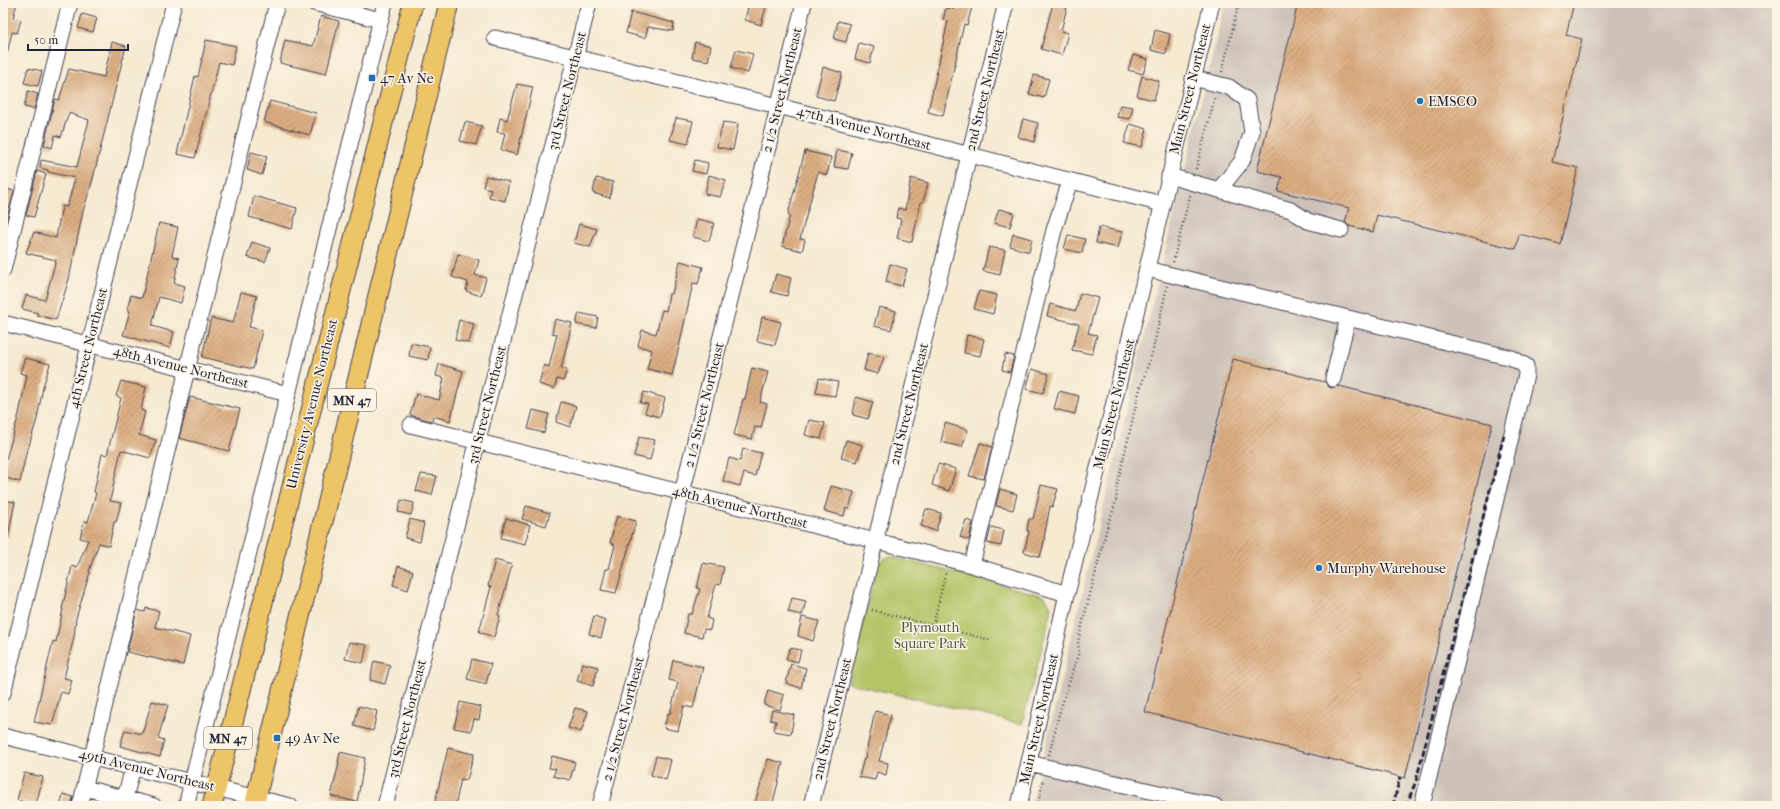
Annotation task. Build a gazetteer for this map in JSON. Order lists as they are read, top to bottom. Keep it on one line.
{"streets":{"main road":["MN 47","University Avenue Northeast"],"street":["Main Street Northeast","2 1/2 Street Northeast","2nd Street Northeast","3rd Street Northeast","47th Avenue Northeast","4th Street Northeast","48th Avenue Northeast","49th Avenue Northeast"]},"crossings":[["Main Street Northeast","47th Avenue Northeast"],["Main Street Northeast","48th Avenue Northeast"],["2 1/2 Street Northeast","47th Avenue Northeast"],["2 1/2 Street Northeast","48th Avenue Northeast"],["2nd Street Northeast","47th Avenue Northeast"],["2nd Street Northeast","48th Avenue Northeast"],["3rd Street Northeast","47th Avenue Northeast"],["3rd Street Northeast","48th Avenue Northeast"],["4th Street Northeast","48th Avenue Northeast"],["48th Avenue Northeast","University Avenue Northeast"],["MN 47","49th Avenue Northeast"],["University Avenue Northeast","49th Avenue Northeast"]],"parks":["Plymouth Square Park"],"places":{"transit":["47 Av Ne","49 Av Ne"],"other":["EMSCO","Murphy Warehouse"]},"scale_bar":"50 m"}
